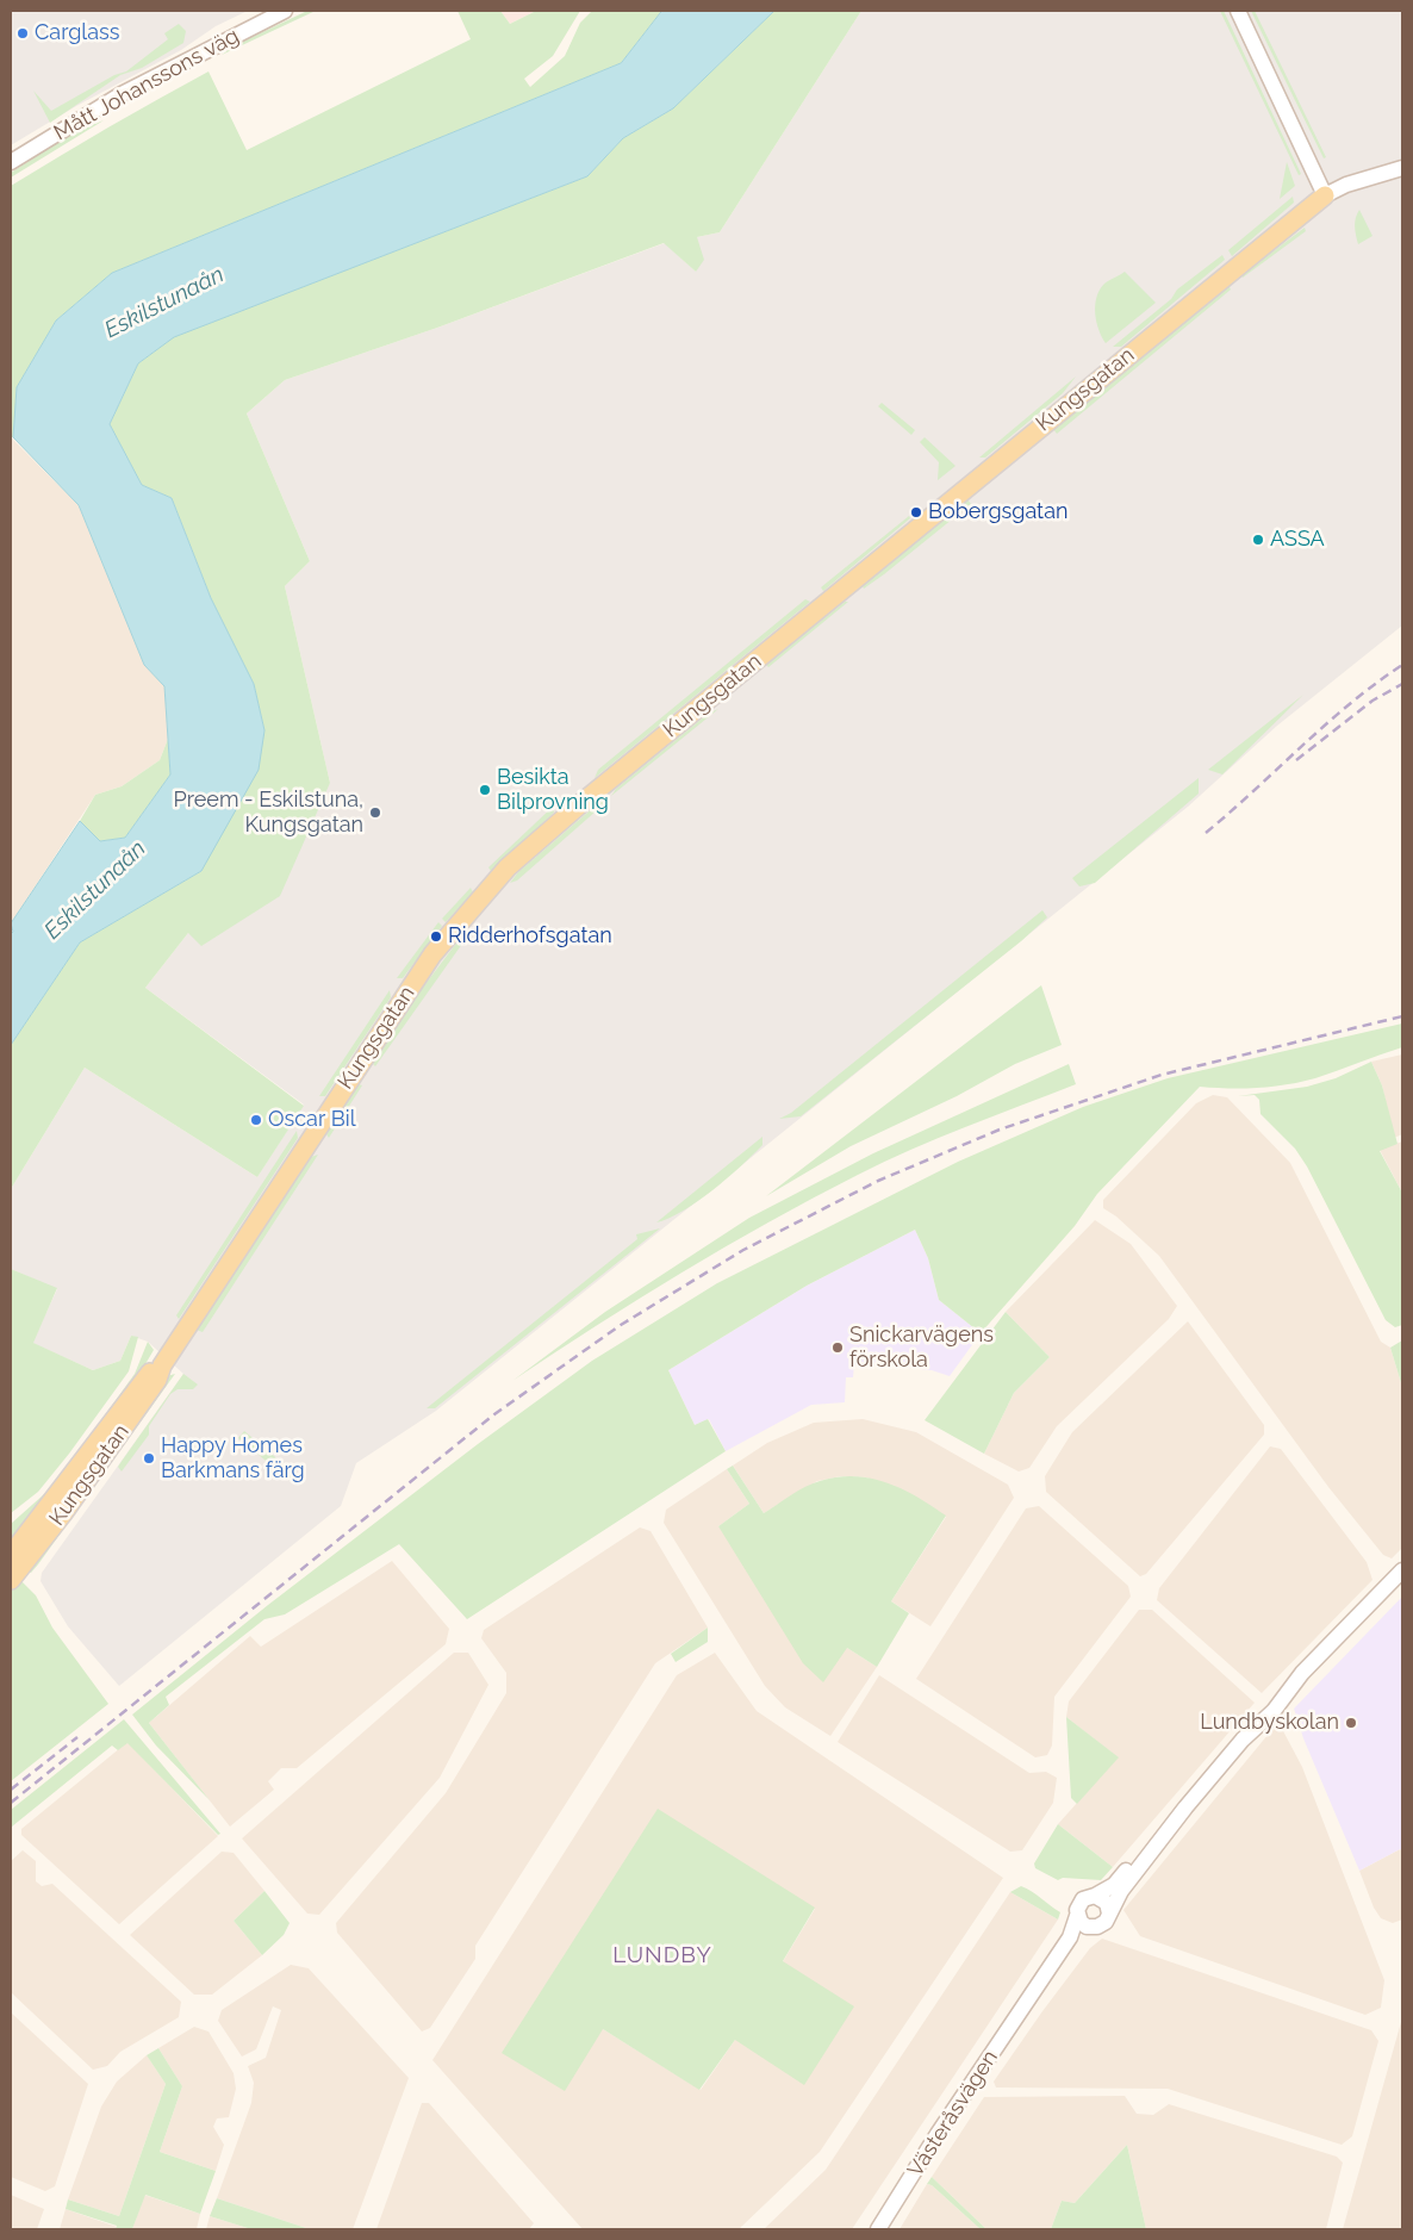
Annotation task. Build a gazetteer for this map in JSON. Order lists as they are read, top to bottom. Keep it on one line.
{"streets":{"main road":["Kungsgatan"],"street":["Mått Johanssons väg","Västeråsvägen"]},"districts":["LUNDBY"],"water":["Eskilstunaån"],"places":["Carglass","Bobergsgatan","ASSA","Besikta Bilprovning","Preem - Eskilstuna, Kungsgatan","Ridderhofsgatan","Oscar Bil","Snickarvägens förskola","Happy Homes Barkmans färg","Lundbyskolan"]}
